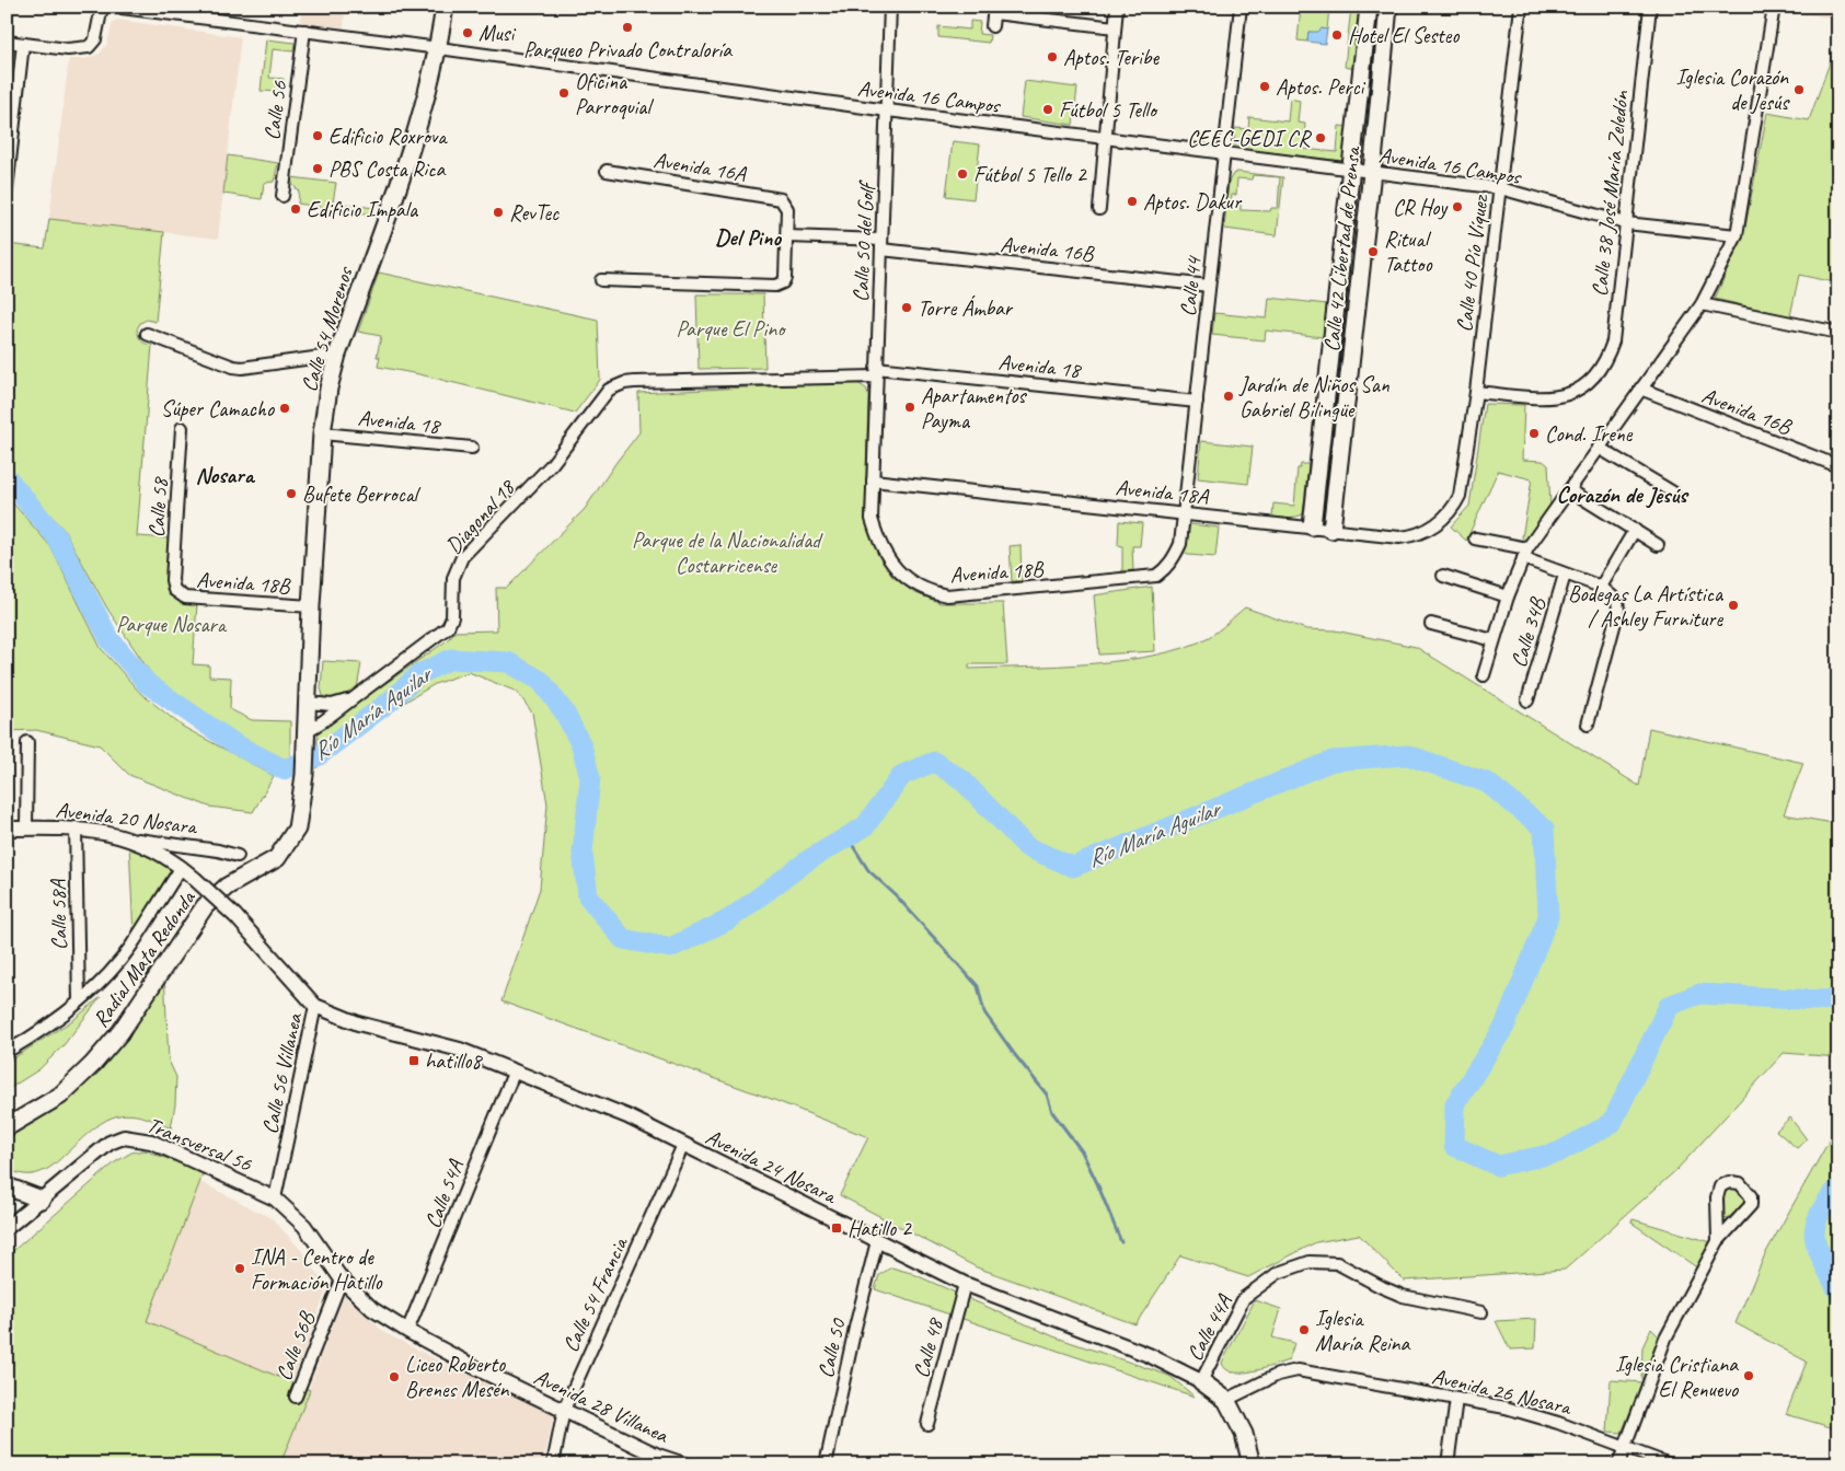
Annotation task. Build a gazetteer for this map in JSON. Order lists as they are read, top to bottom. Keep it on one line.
{"streets":{"main road":["Calle 42 Libertad de Prensa","Calle 54 Morenos","Radial Mata Redonda"],"street":["Avenida 16 Campos","Calle 56","Avenida 16A","Calle 38 José María Zeledón","Calle 50 del Golf","Avenida 16B","Calle 40 Pío Víquez","Calle 44","Avenida 18","Avenida 18A","Calle 58","Diagonal 18","Avenida 18B","Calle 34B","Avenida 20 Nosara","Calle 58A","Calle 56 Villanea","Transversal 56","Avenida 24 Nosara","Calle 54A","Calle 54 Francia","Calle 44A","Calle 56B","Calle 50","Calle 48","Avenida 26 Nosara","Avenida 28 Villanea"]},"crossings":[["Avenida 16 Campos","Calle 56"],["Avenida 16 Campos","Calle 38 José María Zeledón"],["Avenida 16 Campos","Calle 50 del Golf"],["Avenida 16 Campos","Calle 42 Libertad de Prensa"],["Avenida 16 Campos","Calle 40 Pío Víquez"],["Avenida 16 Campos","Calle 44"],["Avenida 16 Campos","Calle 54 Morenos"],["Avenida 16A","Avenida 16B"],["Calle 38 José María Zeledón","Calle 40 Pío Víquez"],["Calle 50 del Golf","Avenida 16B"],["Calle 50 del Golf","Avenida 18"],["Calle 50 del Golf","Avenida 18A"],["Calle 50 del Golf","Avenida 18B"],["Avenida 16B","Calle 44"],["Calle 42 Libertad de Prensa","Avenida 18A"],["Calle 40 Pío Víquez","Avenida 18A"],["Calle 44","Avenida 18"],["Calle 44","Avenida 18A"],["Calle 44","Avenida 18B"],["Calle 54 Morenos","Avenida 18"],["Calle 54 Morenos","Diagonal 18"],["Calle 54 Morenos","Avenida 18B"],["Calle 54 Morenos","Radial Mata Redonda"],["Avenida 18","Diagonal 18"],["Avenida 18A","Avenida 18B"],["Calle 58","Avenida 18B"],["Avenida 20 Nosara","Calle 58A"],["Calle 56 Villanea","Transversal 56"],["Calle 56 Villanea","Avenida 24 Nosara"],["Calle 56 Villanea","Avenida 28 Villanea"],["Transversal 56","Avenida 28 Villanea"],["Avenida 24 Nosara","Calle 54A"],["Avenida 24 Nosara","Calle 54 Francia"],["Avenida 24 Nosara","Calle 44A"],["Avenida 24 Nosara","Calle 50"],["Avenida 24 Nosara","Calle 48"],["Calle 54A","Avenida 28 Villanea"],["Calle 54 Francia","Avenida 28 Villanea"],["Calle 56B","Avenida 28 Villanea"]],"districts":["Del Pino","Nosara","Corazón de Jesús"],"water":["Río María Aguilar"],"parks":["Parque El Pino","Parque de la Nacionalidad Costarricense","Parque Nosara"],"places":{"other":["Parqueo Privado Contraloría","Musi","Hotel El Sesteo","Aptos. Teribe","Aptos. Perci","Iglesia Corazón de Jesús","Oficina Parroquial","Fútbol 5 Tello","Edificio Roxrova","CEEC-GEDI CR","PBS Costa Rica","Fútbol 5 Tello 2","Aptos. Dakur","CR Hoy","Edificio Impala","RevTec","Ritual Tattoo","Torre Ámbar","Jardín de Niños San Gabriel Bilingüe","Apartamentos Payma","Súper Camacho","Cond. Irene","Bufete Berrocal","Bodegas La Artística / Ashley Furniture","INA - Centro de Formación Hatillo","Iglesia María Reina","Iglesia Cristiana El Renuevo","Liceo Roberto Brenes Mesén"],"transit":["hatillo8","Hatillo 2"]}}
